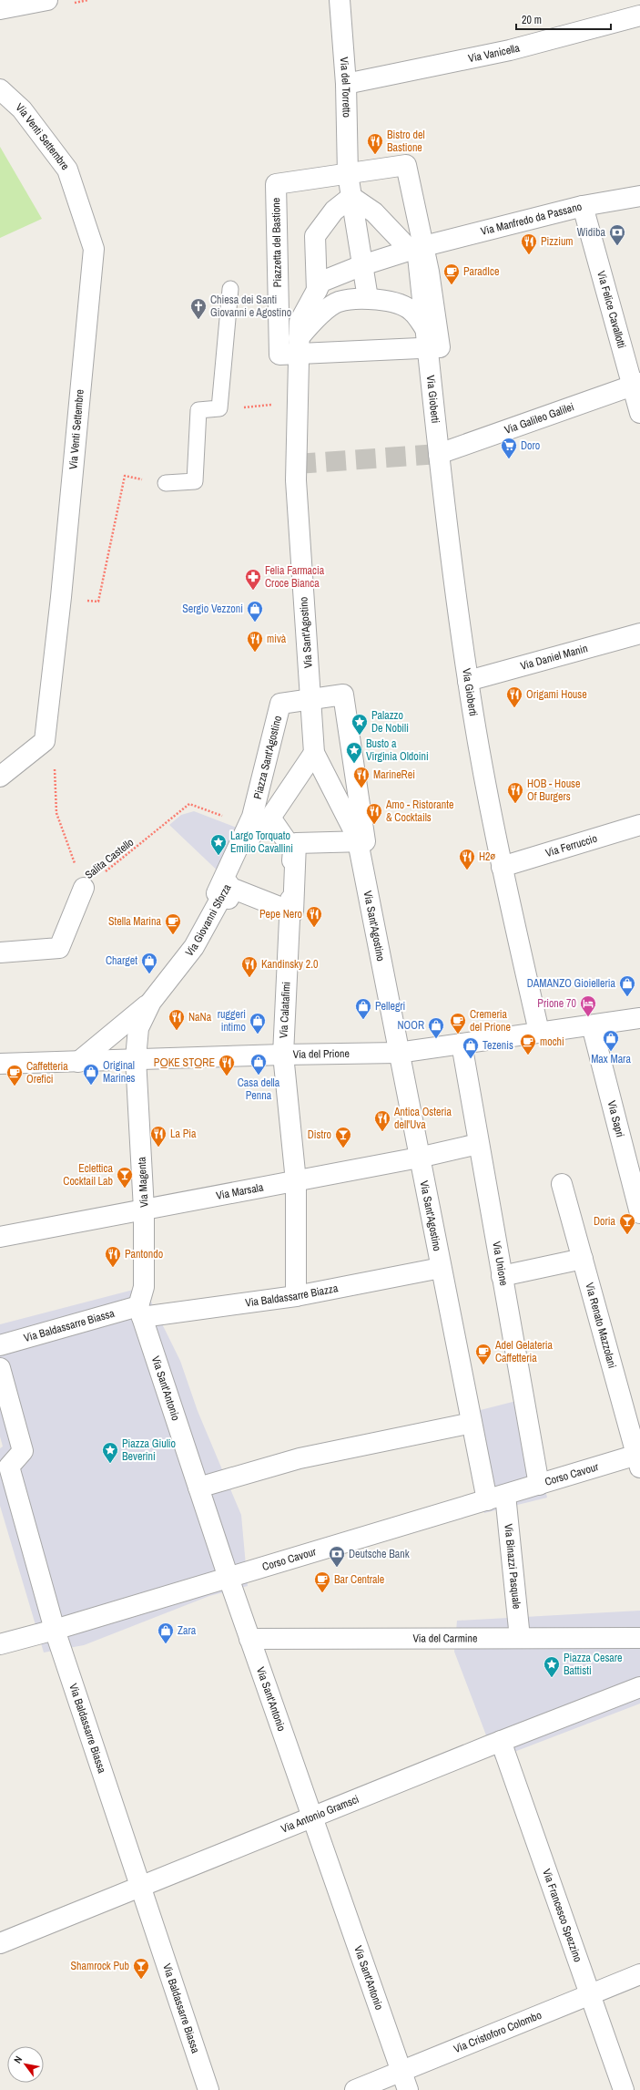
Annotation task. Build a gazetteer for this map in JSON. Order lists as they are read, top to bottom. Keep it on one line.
{"streets":{"street":["Via Vanicella","Via del Torretto","Via Venti Settembre","Via Manfredo da Passano","Piazzetta del Bastione","Via Felice Cavallotti","Via Gioberti","Via Galileo Galilei","Via Sant'Agostino","Via Daniel Manin","Piazza Sant'Agostino","Via Ferruccio","Via Giovanni Sforza","Via Calatafimi","Via del Prione","Via Sapri","Via Magenta","Via Marsala","Via Unione","Via Baldassarre Biazza","Via Baldassarre Biassa","Via Renato Mazzolani","Via Sant'Antonio","Corso Cavour","Via Binazzi Pasquale","Via del Carmine","Via Antonio Gramsci","Via Francesco Spezzino","Via Cristoforo Colombo"],"path":["Salita Castello"]},"crossings":[["Via Vanicella","Via del Torretto"],["Via del Torretto","Piazzetta del Bastione"],["Via Manfredo da Passano","Piazzetta del Bastione"],["Via Manfredo da Passano","Via Felice Cavallotti"],["Piazzetta del Bastione","Via Gioberti"],["Piazzetta del Bastione","Via Sant'Agostino"],["Via Felice Cavallotti","Via Galileo Galilei"],["Via Gioberti","Via Galileo Galilei"],["Via Gioberti","Via Daniel Manin"],["Via Gioberti","Via Ferruccio"],["Via Gioberti","Via del Prione"],["Via Sant'Agostino","Piazza Sant'Agostino"],["Via Sant'Agostino","Via del Prione"],["Via Sant'Agostino","Via Marsala"],["Via Sant'Agostino","Via Baldassarre Biazza"],["Via Sant'Agostino","Corso Cavour"],["Piazza Sant'Agostino","Salita Castello"],["Piazza Sant'Agostino","Via Giovanni Sforza"],["Via Giovanni Sforza","Via Calatafimi"],["Via Giovanni Sforza","Via del Prione"],["Via Giovanni Sforza","Via Magenta"],["Via Calatafimi","Via del Prione"],["Via Calatafimi","Via Marsala"],["Via Calatafimi","Via Baldassarre Biazza"],["Via del Prione","Via Sapri"],["Via del Prione","Via Magenta"],["Via del Prione","Via Unione"],["Via Magenta","Via Marsala"],["Via Magenta","Via Baldassarre Biazza"],["Via Magenta","Via Baldassarre Biassa"],["Via Magenta","Via Sant'Antonio"],["Via Marsala","Via Unione"],["Via Unione","Corso Cavour"],["Via Baldassarre Biazza","Via Baldassarre Biassa"],["Via Baldassarre Biazza","Via Sant'Antonio"],["Via Baldassarre Biassa","Via Sant'Antonio"],["Via Baldassarre Biassa","Corso Cavour"],["Via Baldassarre Biassa","Via Antonio Gramsci"],["Via Renato Mazzolani","Corso Cavour"],["Via Sant'Antonio","Corso Cavour"],["Via Sant'Antonio","Via del Carmine"],["Via Sant'Antonio","Via Antonio Gramsci"],["Via Sant'Antonio","Via Cristoforo Colombo"],["Corso Cavour","Via Binazzi Pasquale"],["Via Binazzi Pasquale","Via del Carmine"],["Via Antonio Gramsci","Via Francesco Spezzino"],["Via Francesco Spezzino","Via Cristoforo Colombo"]],"places":{"restaurant":["Bistro del Bastione","Pizzium","mivà","Origami House","MarineRei","HOB - House Of Burgers","Amo - Ristorante & Cocktails","H2∅","Pepe Nero","Kandinsky 2.0","NaNa","PO̲KE STO̲RE","Antica Osteria dell'Uva","La Pia","Pantondo"],"bank":["Widiba","Deutsche Bank"],"cafe":["ParadIce","Stella Marina","Cremeria del Prione","mochi","Caffetteria Orefici","Adel Gelateria Caffetteria","Bar Centrale"],"church":["Chiesa dei Santi Giovanni e Agostino"],"supermarket":["Doro"],"pharmacy":["Felia Farmacia Croce Bianca"],"shop":["Sergio Vezzoni","Charget","DAMANZO Gioielleria","Pellegri","ruggeri intimo","NOOR","Max Mara","Tezenis","Casa della Penna","Original Marines","Zara"],"place":["Palazzo De Nobili","Busto a Virginia Oldoini","Largo Torquato Emilio Cavallini","Piazza Giulio Beverini","Piazza Cesare Battisti"],"hotel":["Prione 70"],"bar":["Distro","Eclettica Cocktail Lab","Doria","Shamrock Pub"]},"scale_bar":"20 m","north":"top left"}
